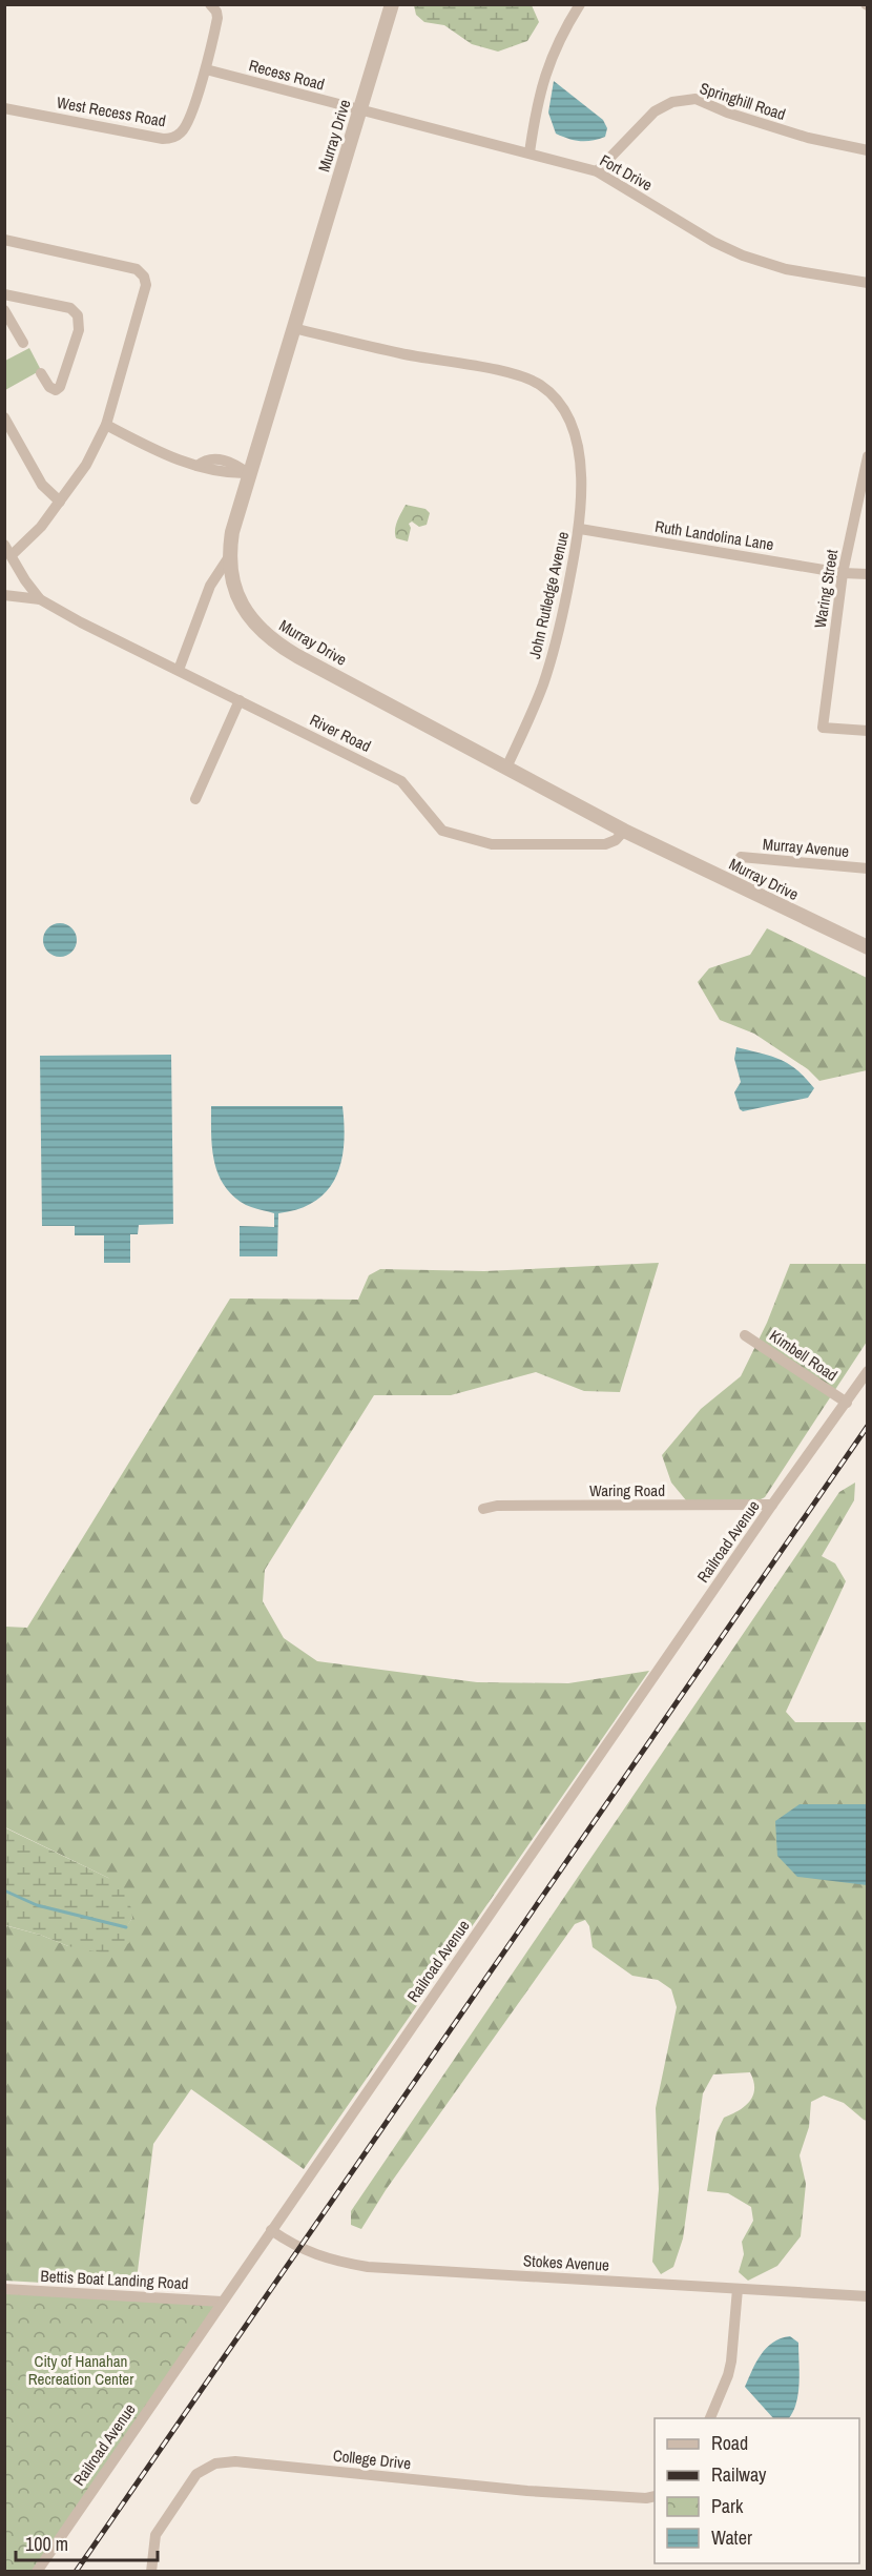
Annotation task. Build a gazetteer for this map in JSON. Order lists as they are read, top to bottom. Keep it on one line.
{"streets":{"street":["Recess Road","Springhill Road","West Recess Road","Murray Drive","Fort Drive","Ruth Landolina Lane","Waring Street","John Rutledge Avenue","River Road","Murray Avenue","Kimbell Road","Waring Road","Railroad Avenue","Stokes Avenue","Bettis Boat Landing Road","College Drive"]},"crossings":[["Recess Road","West Recess Road"],["Recess Road","Murray Drive"],["Recess Road","Fort Drive"],["Springhill Road","Fort Drive"],["Murray Drive","Fort Drive"],["Murray Drive","John Rutledge Avenue"],["Murray Drive","River Road"],["Ruth Landolina Lane","Waring Street"],["Ruth Landolina Lane","John Rutledge Avenue"],["Kimbell Road","Railroad Avenue"],["Waring Road","Railroad Avenue"],["Railroad Avenue","Stokes Avenue"],["Railroad Avenue","Bettis Boat Landing Road"]],"parks":["City of Hanahan Recreation Center"],"legend":["Road","Railway","Park","Water"],"scale_bar":"100 m"}
